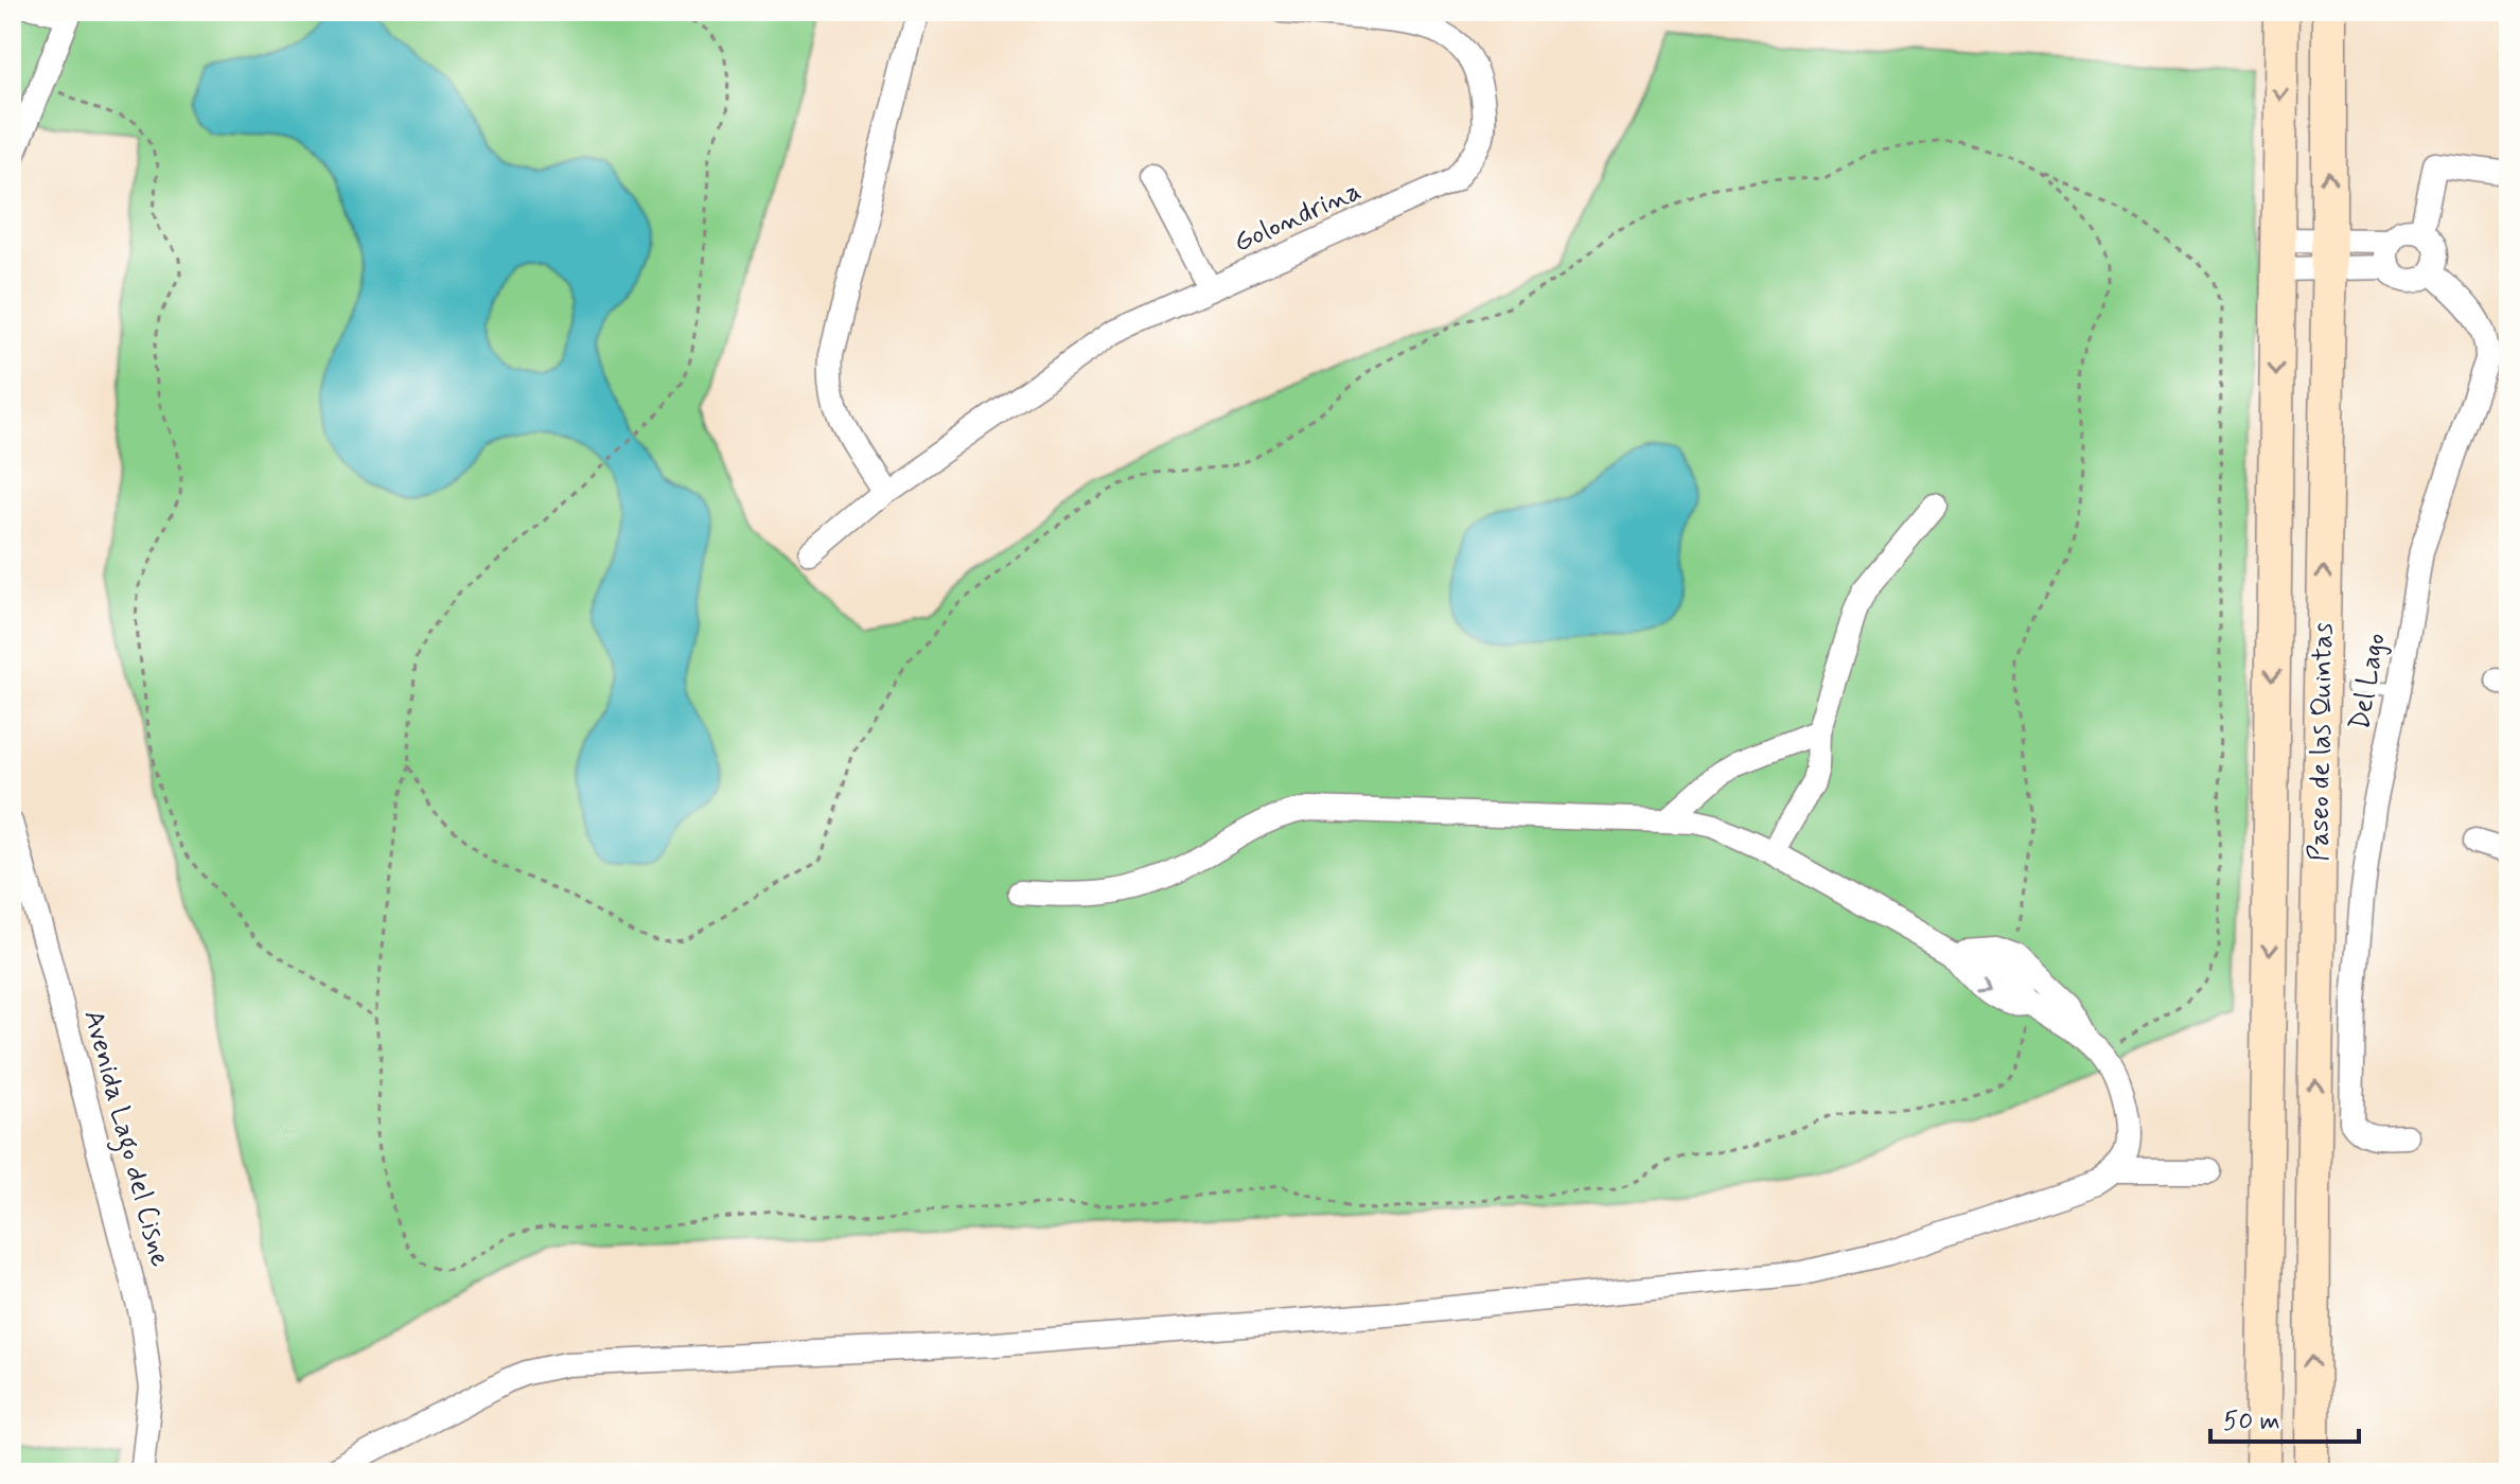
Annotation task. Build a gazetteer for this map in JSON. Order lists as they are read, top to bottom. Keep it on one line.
{"streets":{"main road":["Paseo de las Quintas"],"street":["Golondrina","Del Lago","Avenida Lago del Cisne"]},"scale_bar":"50 m"}
